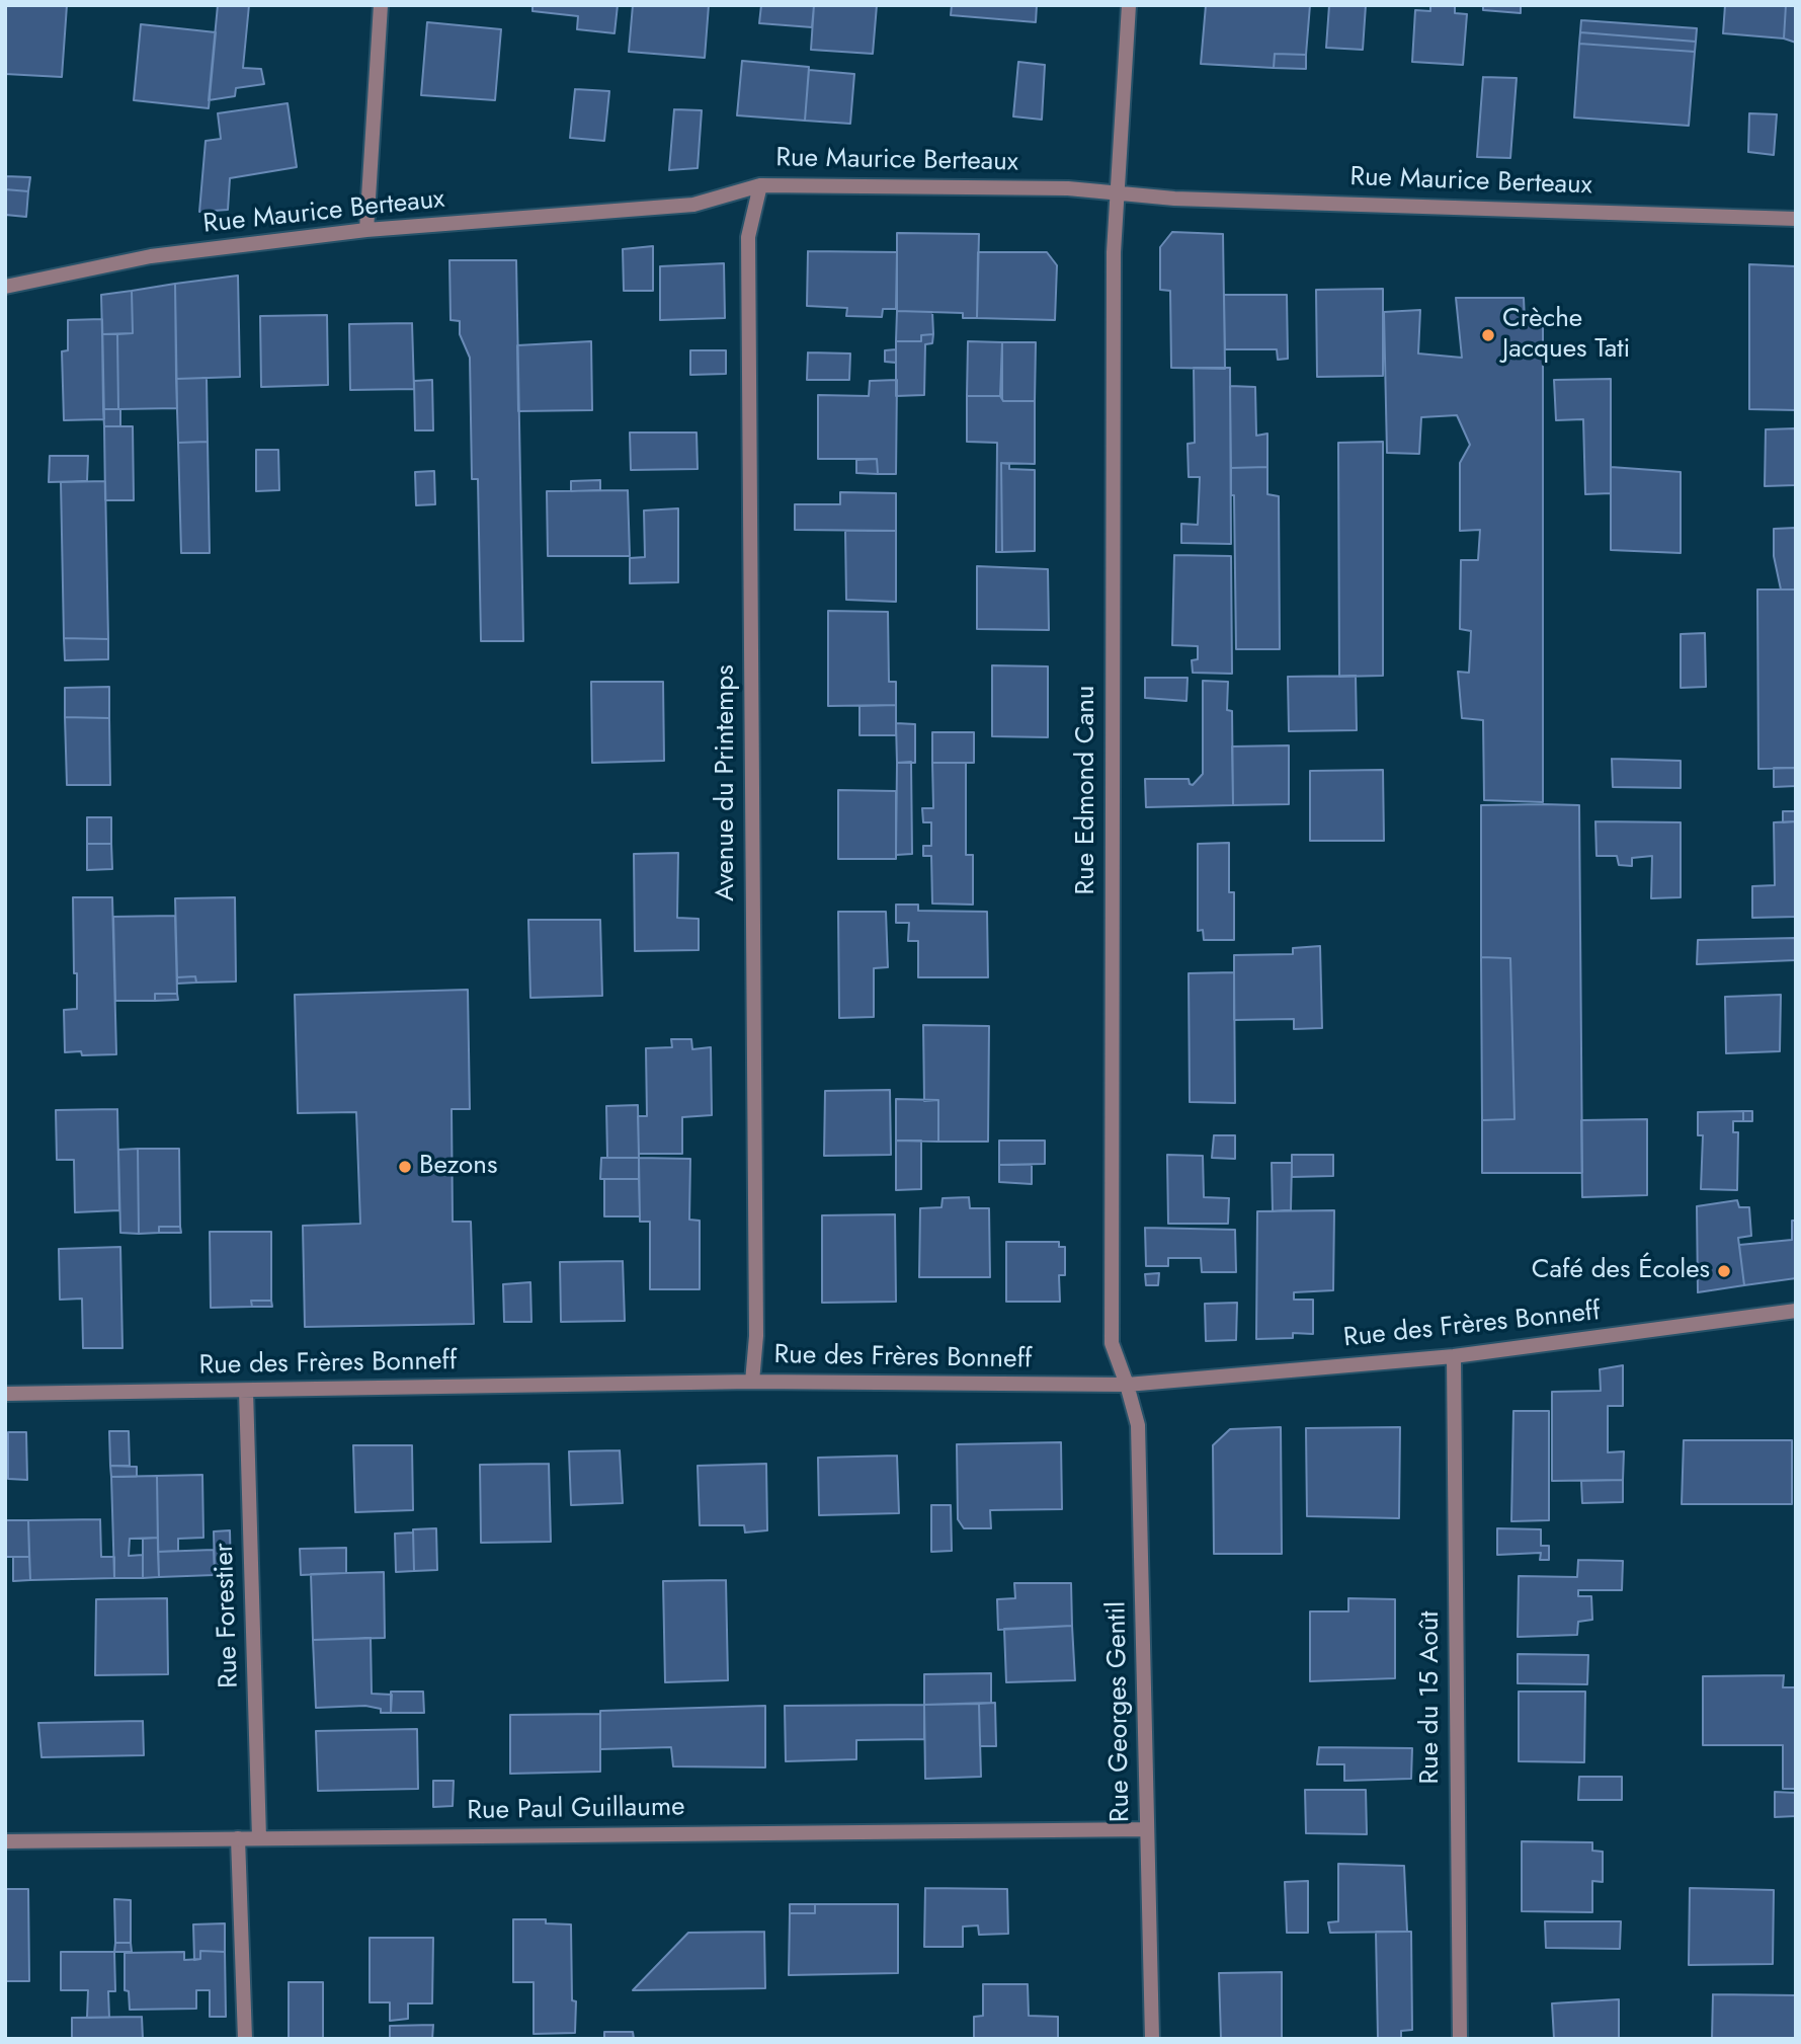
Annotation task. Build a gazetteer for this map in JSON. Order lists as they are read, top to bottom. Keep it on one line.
{"streets":{"street":["Rue Maurice Berteaux","Avenue du Printemps","Rue Edmond Canu","Rue des Frères Bonneff","Rue Forestier","Rue du 15 Août","Rue Georges Gentil","Rue Paul Guillaume"]},"crossings":[["Rue Maurice Berteaux","Avenue du Printemps"],["Rue Maurice Berteaux","Rue Edmond Canu"],["Avenue du Printemps","Rue des Frères Bonneff"],["Rue Edmond Canu","Rue des Frères Bonneff"],["Rue Edmond Canu","Rue Georges Gentil"],["Rue des Frères Bonneff","Rue Forestier"],["Rue des Frères Bonneff","Rue du 15 Août"],["Rue des Frères Bonneff","Rue Georges Gentil"],["Rue Forestier","Rue Paul Guillaume"],["Rue Georges Gentil","Rue Paul Guillaume"]],"places":["Crèche Jacques Tati","Bezons","Café des Écoles"]}
